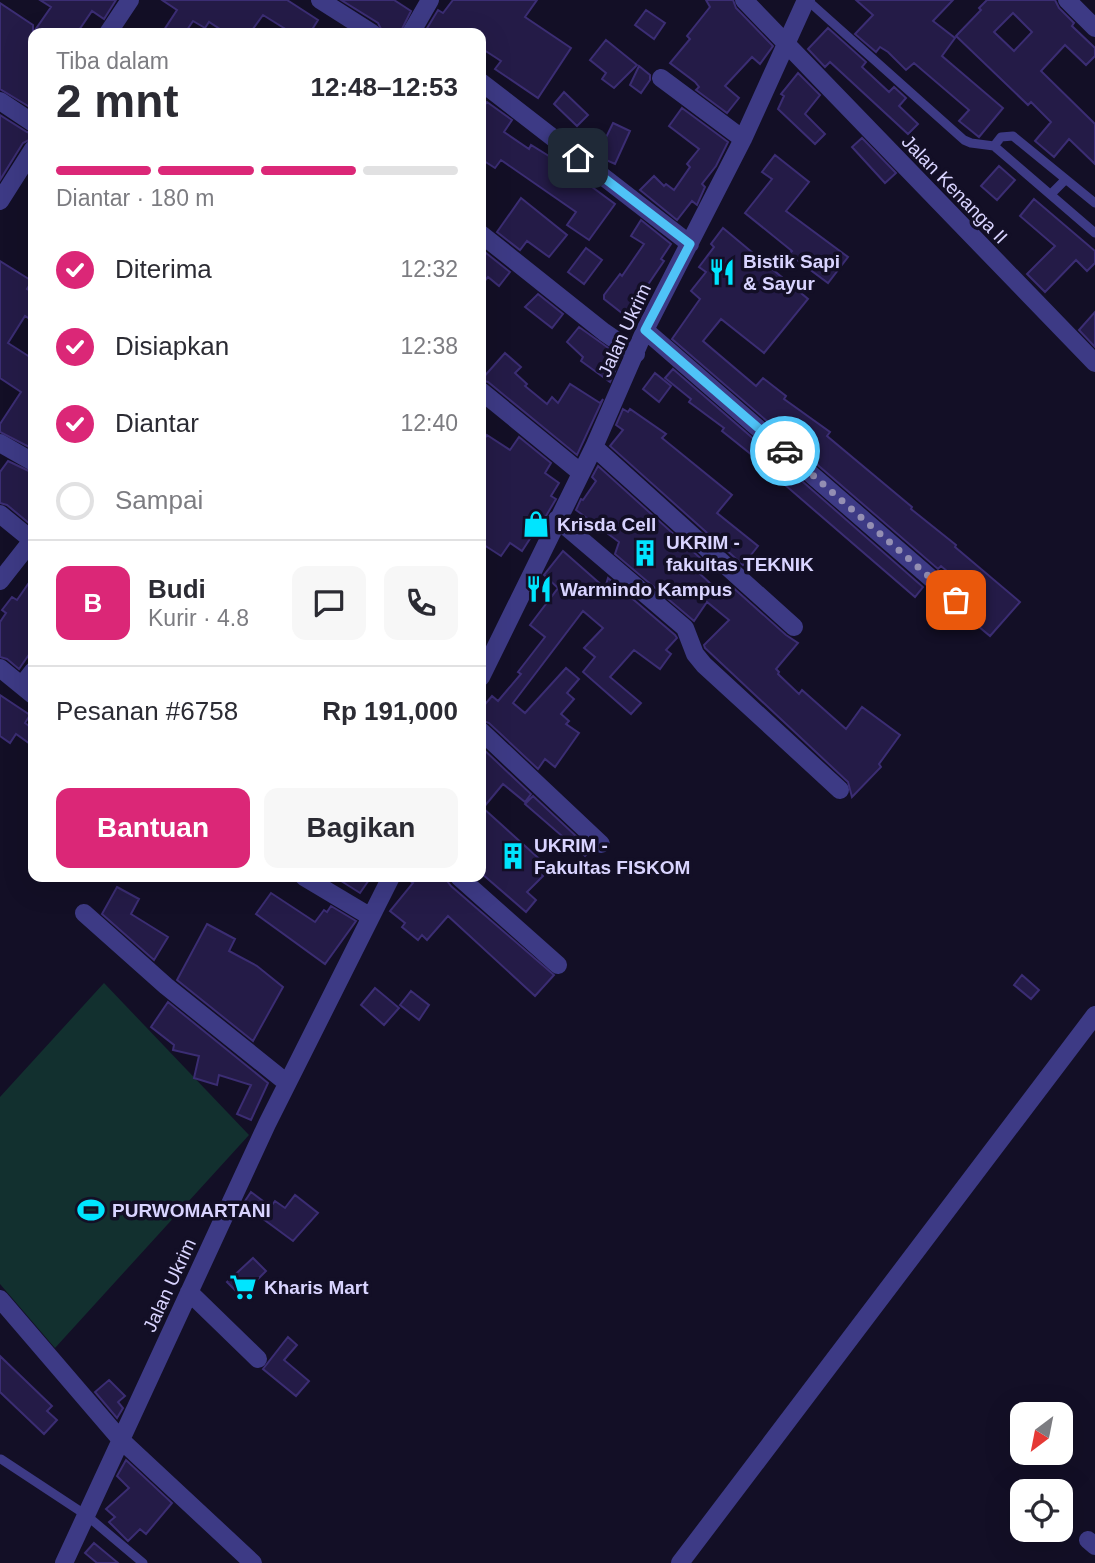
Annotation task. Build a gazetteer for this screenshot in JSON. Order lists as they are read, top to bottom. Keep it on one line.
{"streets":{"street":["Jalan Kenanga II","Jalan Ukrim"]},"crossings":[["Jalan Kenanga II","Jalan Ukrim"]],"places":{"restaurant":["Bistik Sapi & Sayur","Warmindo Kampus"],"shop":["Krisda Cell"],"building":["UKRIM - fakultas TEKNIK","UKRIM - Fakultas FISKOM"],"sports":["PURWOMARTANI"],"supermarket":["Kharis Mart"]},"north":"bottom left","page":{"heading":["2 mnt","Tiba dalam","12:48–12:53"],"panel":["Budi","Kurir · 4.8","Pesanan #6758","Rp 191,000"],"bar":"Diantar · 180 m","list":[["Diterima","12:32"],["Disiapkan","12:38"],["Diantar","12:40"],"Sampai"],"round":"B","buttons":["Bantuan","Bagikan"]}}
